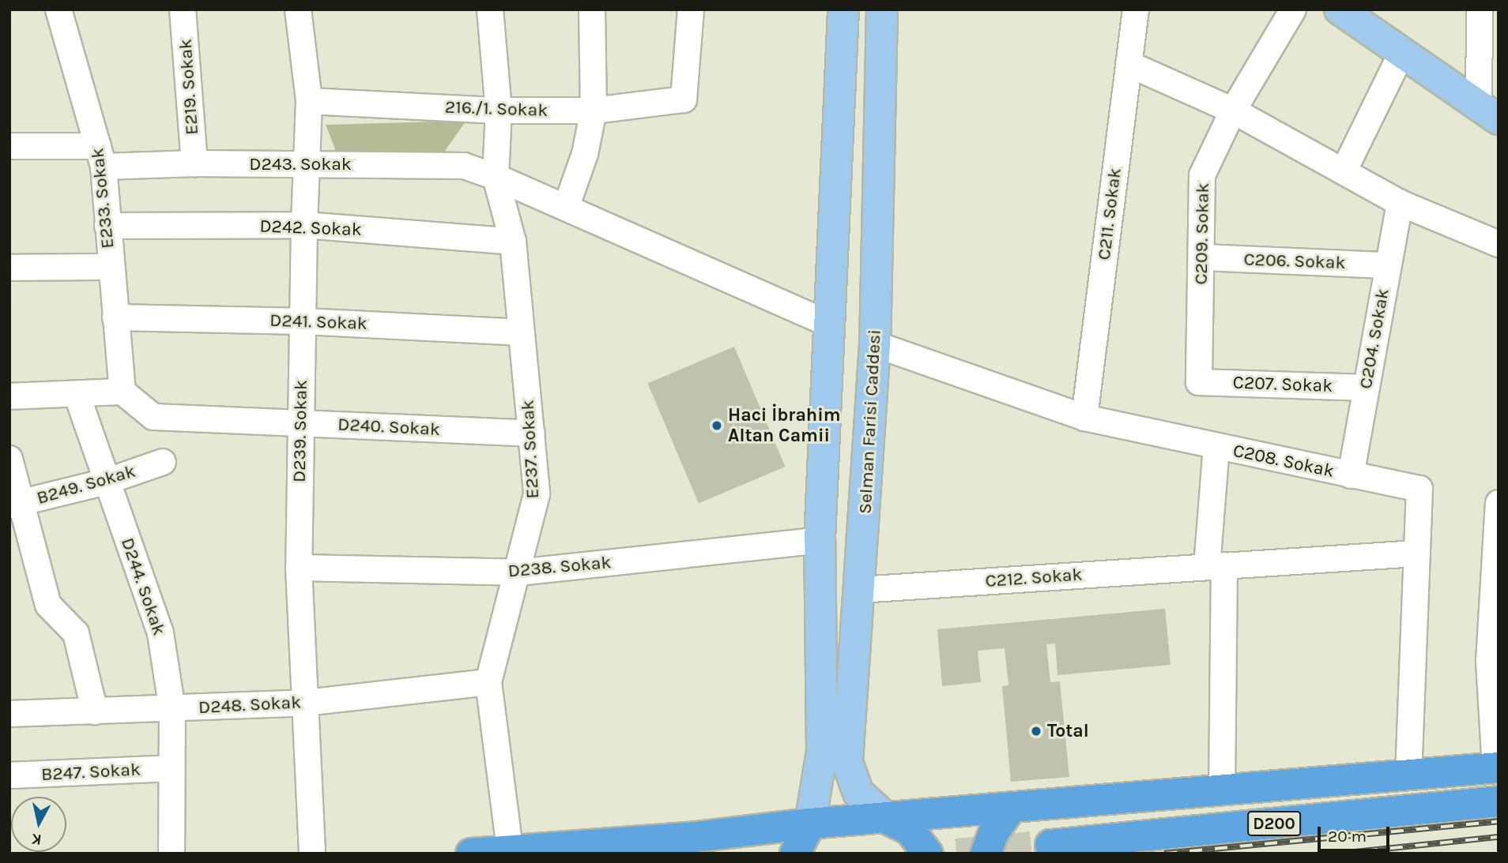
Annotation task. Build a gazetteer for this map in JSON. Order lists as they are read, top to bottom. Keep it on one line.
{"streets":{"highway":["D200"],"main road":["Selman Farisi Caddesi"],"street":["E219. Sokak","216./1. Sokak","D243. Sokak","E233. Sokak","C211. Sokak","D242. Sokak","C209. Sokak","C206. Sokak","D241. Sokak","C204. Sokak","C207. Sokak","D240. Sokak","D239. Sokak","E237. Sokak","C208. Sokak","B249. Sokak","D238. Sokak","C212. Sokak","D244. Sokak","D248. Sokak","B247. Sokak"]},"crossings":[["E219. Sokak","D243. Sokak"],["216./1. Sokak","D239. Sokak"],["216./1. Sokak","E237. Sokak"],["D243. Sokak","E233. Sokak"],["D243. Sokak","D239. Sokak"],["D243. Sokak","E237. Sokak"],["E233. Sokak","D242. Sokak"],["E233. Sokak","D241. Sokak"],["E233. Sokak","D240. Sokak"],["C211. Sokak","C208. Sokak"],["D242. Sokak","D239. Sokak"],["D242. Sokak","E237. Sokak"],["C209. Sokak","C206. Sokak"],["C209. Sokak","C207. Sokak"],["C206. Sokak","C204. Sokak"],["D241. Sokak","D239. Sokak"],["D241. Sokak","E237. Sokak"],["C204. Sokak","C207. Sokak"],["C204. Sokak","C208. Sokak"],["Selman Farisi Caddesi","C208. Sokak"],["Selman Farisi Caddesi","C212. Sokak"],["D240. Sokak","D239. Sokak"],["D240. Sokak","E237. Sokak"],["D239. Sokak","D238. Sokak"],["D239. Sokak","D248. Sokak"],["E237. Sokak","D238. Sokak"],["E237. Sokak","D248. Sokak"],["C208. Sokak","C212. Sokak"],["B249. Sokak","D244. Sokak"],["D244. Sokak","D248. Sokak"],["D244. Sokak","B247. Sokak"]],"places":["Haci İbrahim Altan Camii","Total"],"scale_bar":"20 m","north":"bottom"}
